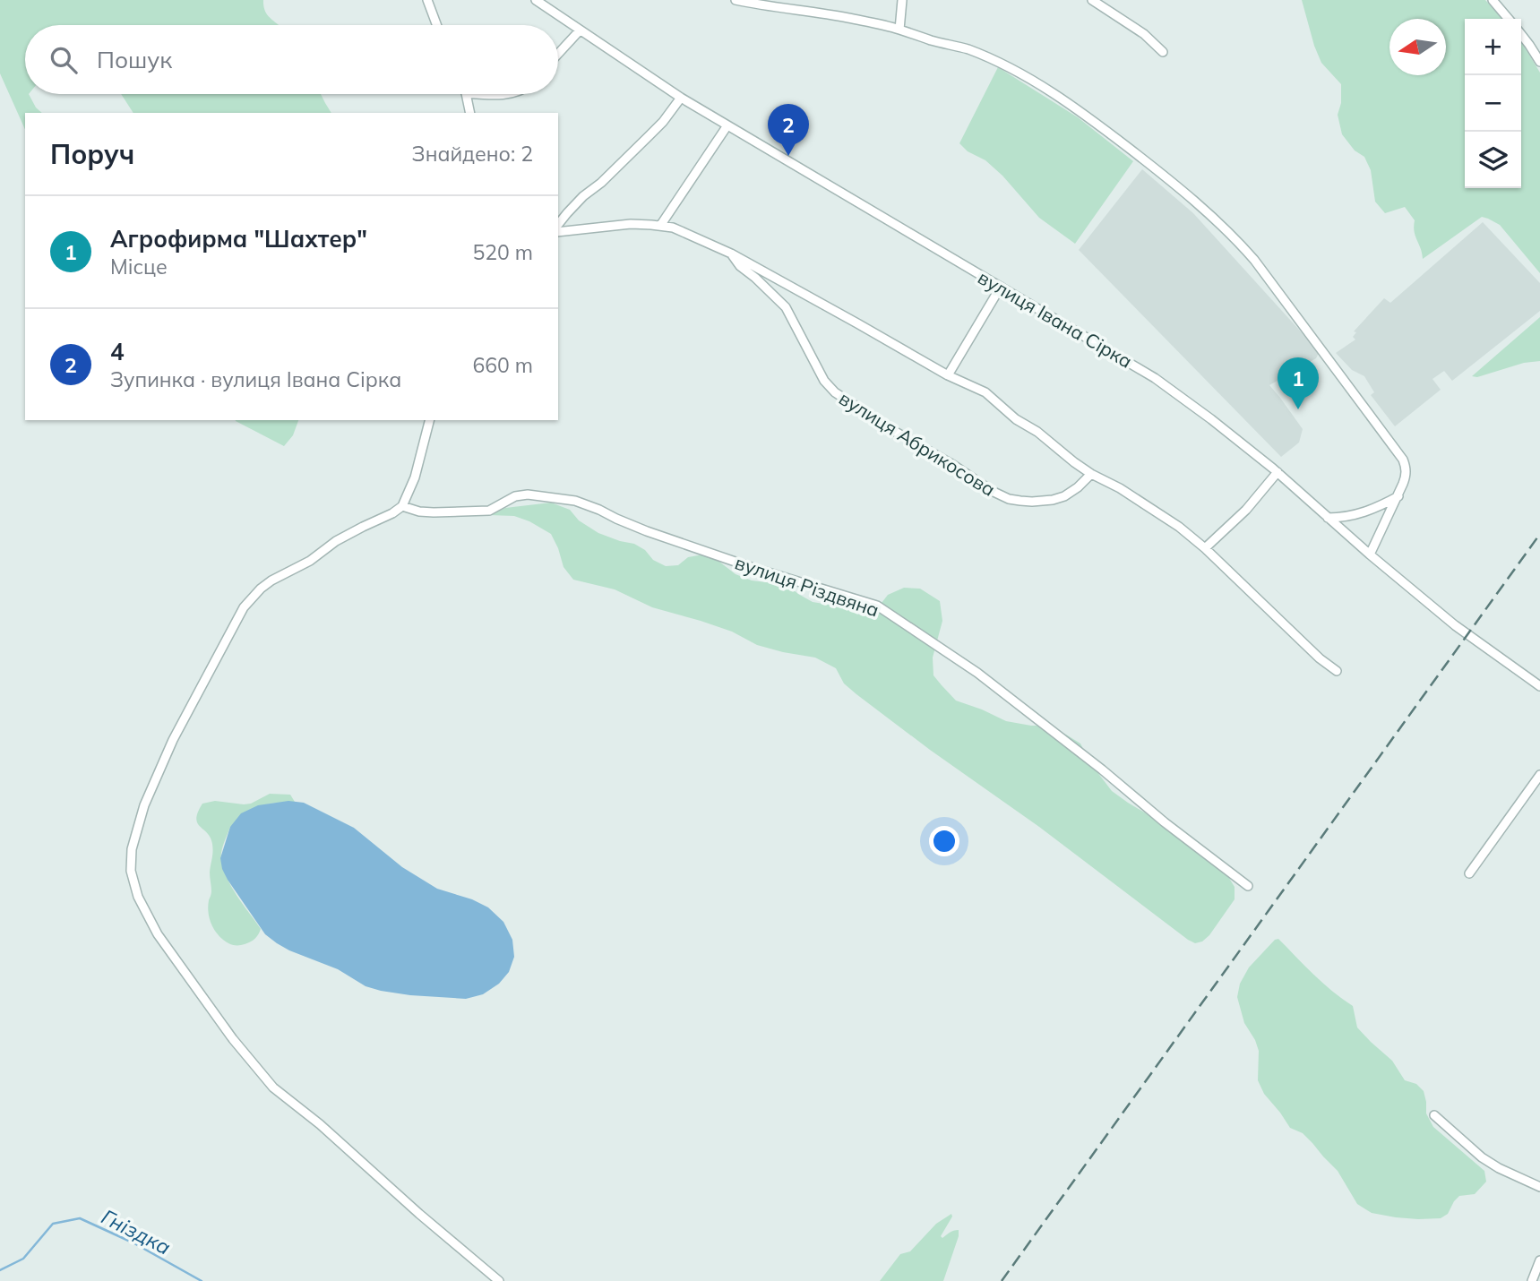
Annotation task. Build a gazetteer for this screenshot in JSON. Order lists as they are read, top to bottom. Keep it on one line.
{"streets":{"street":["вулиця Івана Сірка","вулиця Абрикосова","вулиця Різдвяна"]},"water":["Гніздка"],"north":"left","page":{"map_buttons":["+","−"],"search":"Пошук","pins":["2","1"],"heading":["Поруч","Знайдено: 2"],"list":[{"mark":"1","name":"Агрофирма \"Шахтер\"","note":"Місце","value":"520 m"},{"mark":"2","name":"4","note":"Зупинка · вулиця Івана Сірка","value":"660 m"}]}}
